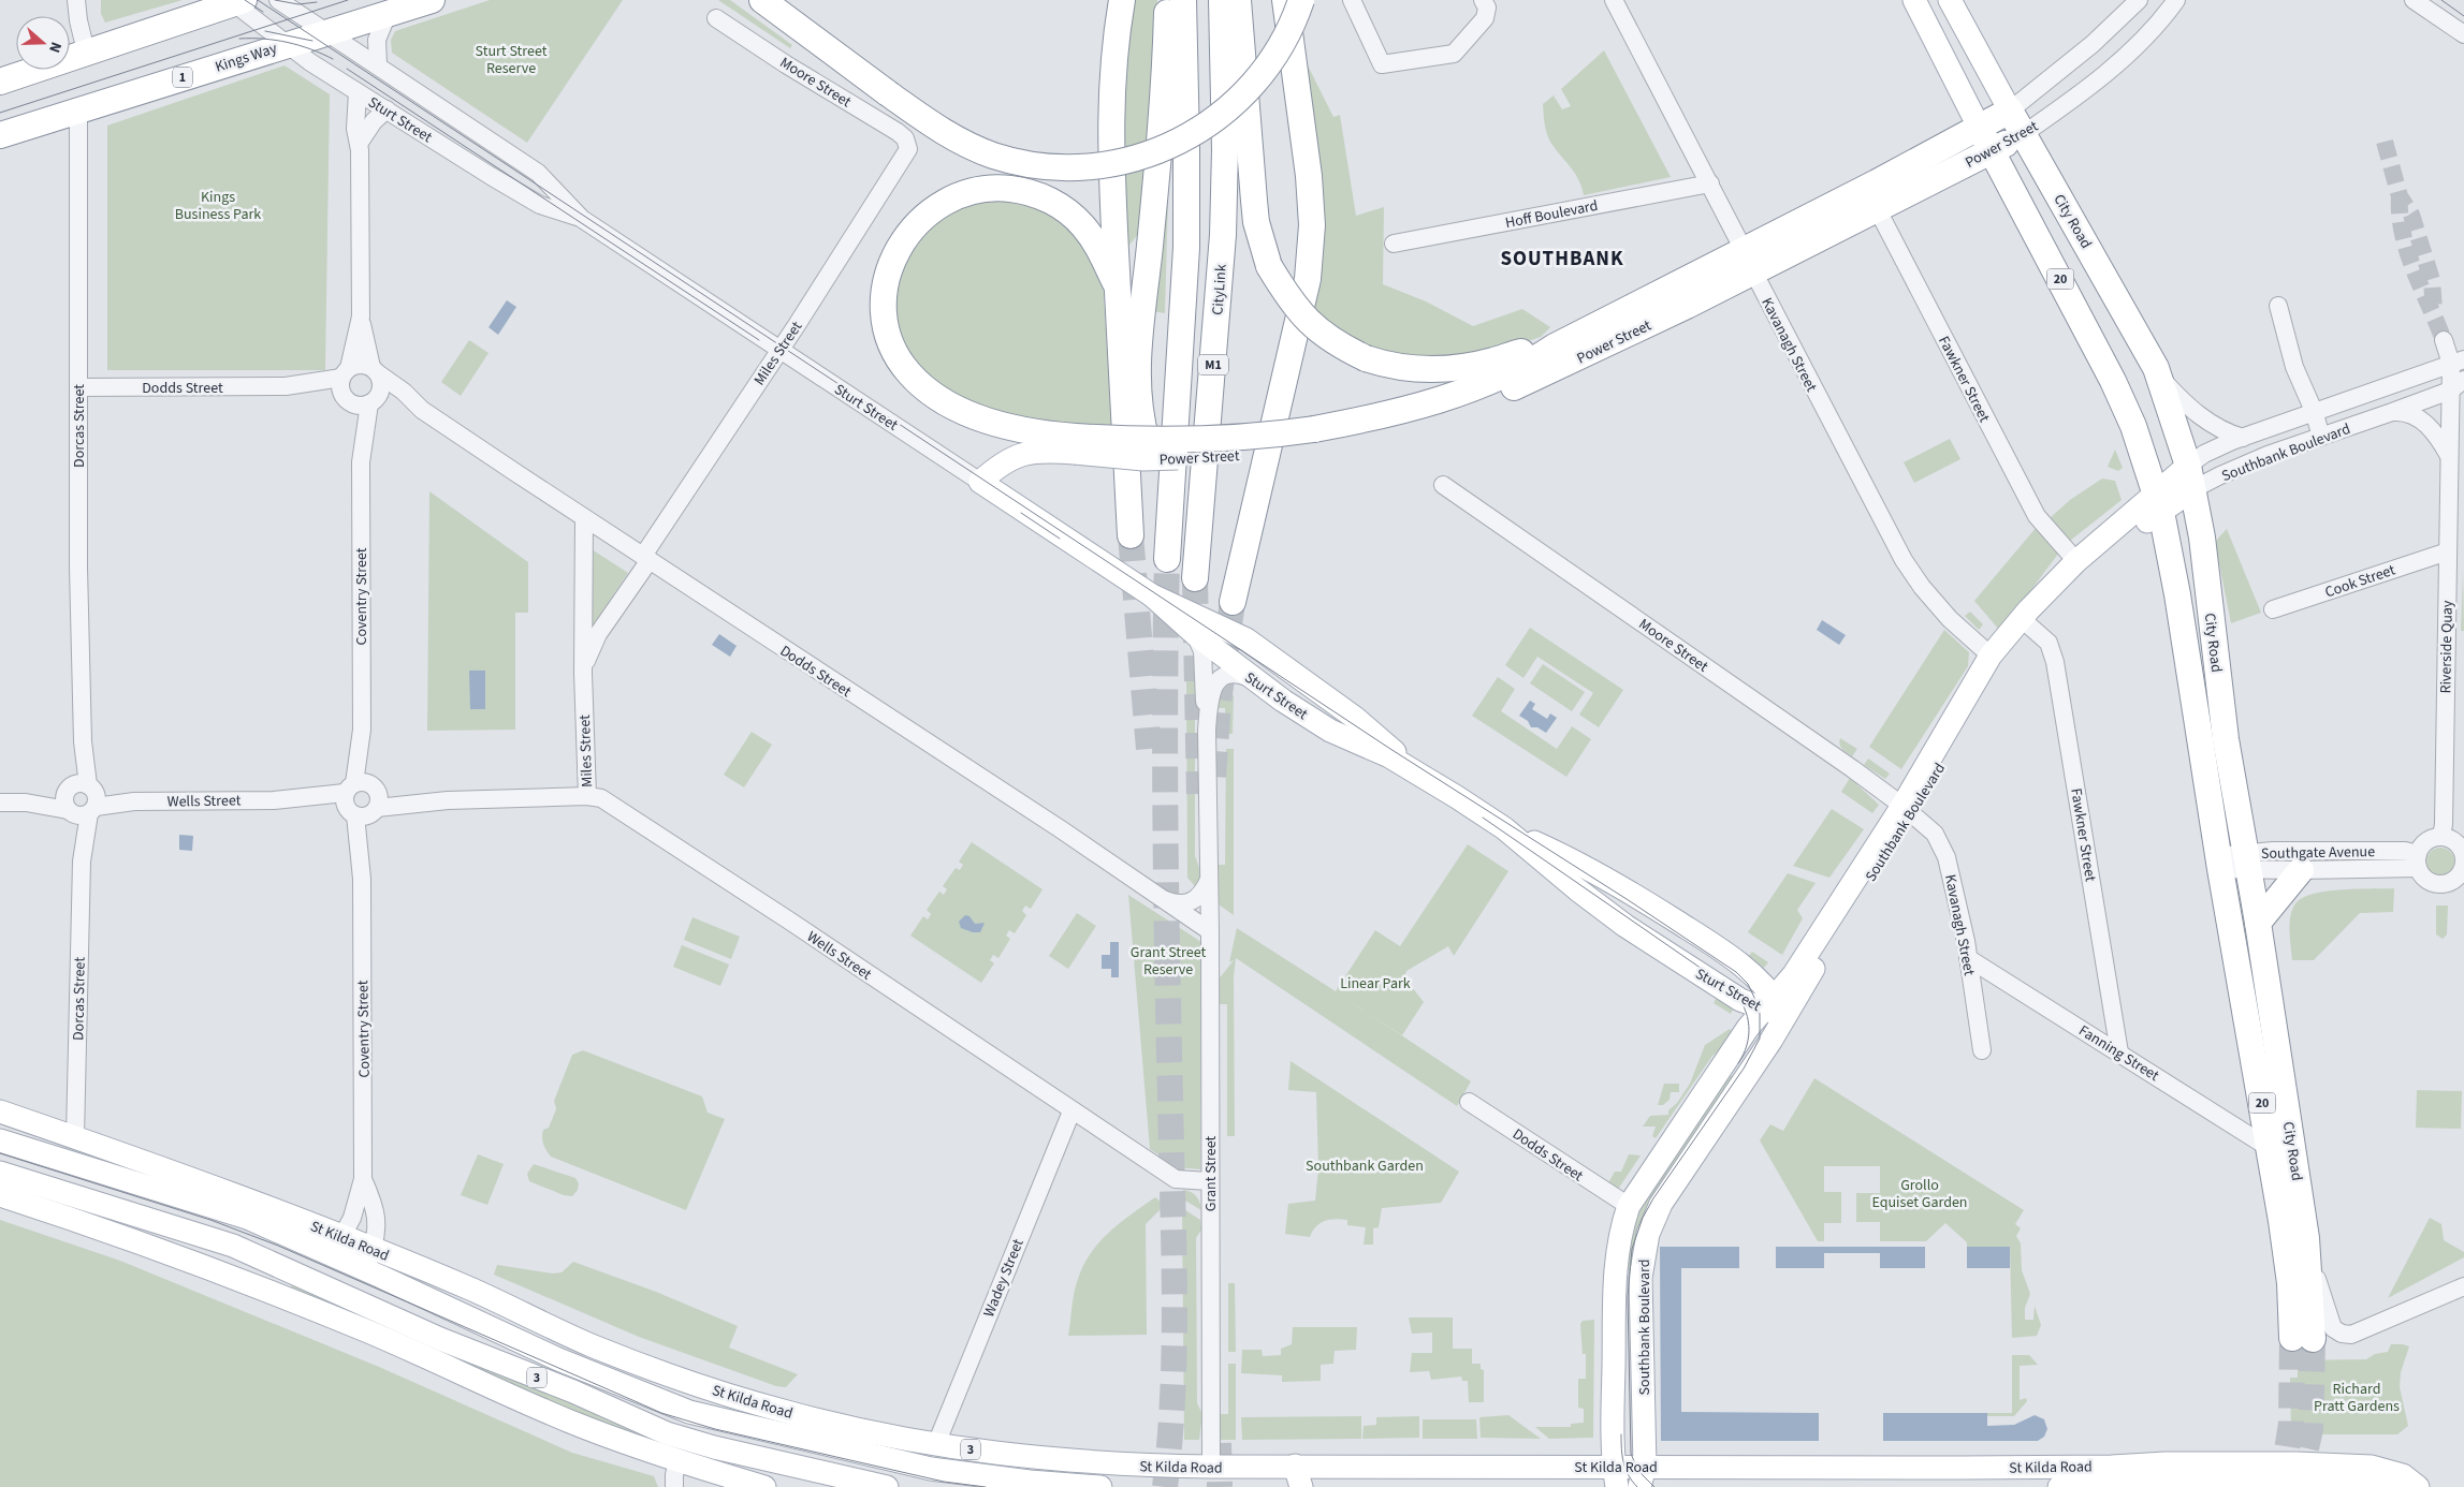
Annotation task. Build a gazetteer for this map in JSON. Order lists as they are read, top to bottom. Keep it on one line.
{"streets":{"highway":["Kings Way","1","Power Street","City Road","20","CityLink","M1"],"main road":["Sturt Street","Southbank Boulevard","St Kilda Road","3"],"street":["Moore Street","Hoff Boulevard","Kavanagh Street","Miles Street","Fawkner Street","Dodds Street","Dorcas Street","Cook Street","Coventry Street","Riverside Quay","Wells Street","Southgate Avenue","Fanning Street","Grant Street","Wadey Street"]},"crossings":[["Kings Way","Sturt Street"],["Kings Way","Dorcas Street"],["Moore Street","Kavanagh Street"],["Moore Street","Miles Street"],["Moore Street","Southbank Boulevard"],["Sturt Street","Power Street"],["Sturt Street","Miles Street"],["Sturt Street","Southbank Boulevard"],["Sturt Street","Grant Street"],["Power Street","City Road"],["Power Street","Kavanagh Street"],["Power Street","Fawkner Street"],["Hoff Boulevard","Kavanagh Street"],["City Road","Southbank Boulevard"],["City Road","Southgate Avenue"],["City Road","Fanning Street"],["Kavanagh Street","Southbank Boulevard"],["Kavanagh Street","Fanning Street"],["Miles Street","Dodds Street"],["Miles Street","Wells Street"],["Fawkner Street","Southbank Boulevard"],["Fawkner Street","Fanning Street"],["Dodds Street","Dorcas Street"],["Dodds Street","Southbank Boulevard"],["Dodds Street","Coventry Street"],["Dodds Street","Grant Street"],["Dorcas Street","Wells Street"],["Dorcas Street","St Kilda Road"],["Southbank Boulevard","Riverside Quay"],["Southbank Boulevard","St Kilda Road"],["Cook Street","Riverside Quay"],["Coventry Street","Wells Street"],["Coventry Street","St Kilda Road"],["Riverside Quay","Southgate Avenue"],["Wells Street","Grant Street"],["Wells Street","Wadey Street"],["Grant Street","St Kilda Road"],["St Kilda Road","Wadey Street"]],"districts":["SOUTHBANK"],"parks":["Sturt Street Reserve","Kings Business Park","Grant Street Reserve","Linear Park","Southbank Garden","Grollo Equiset Garden","Richard Pratt Gardens"],"north":"right"}
